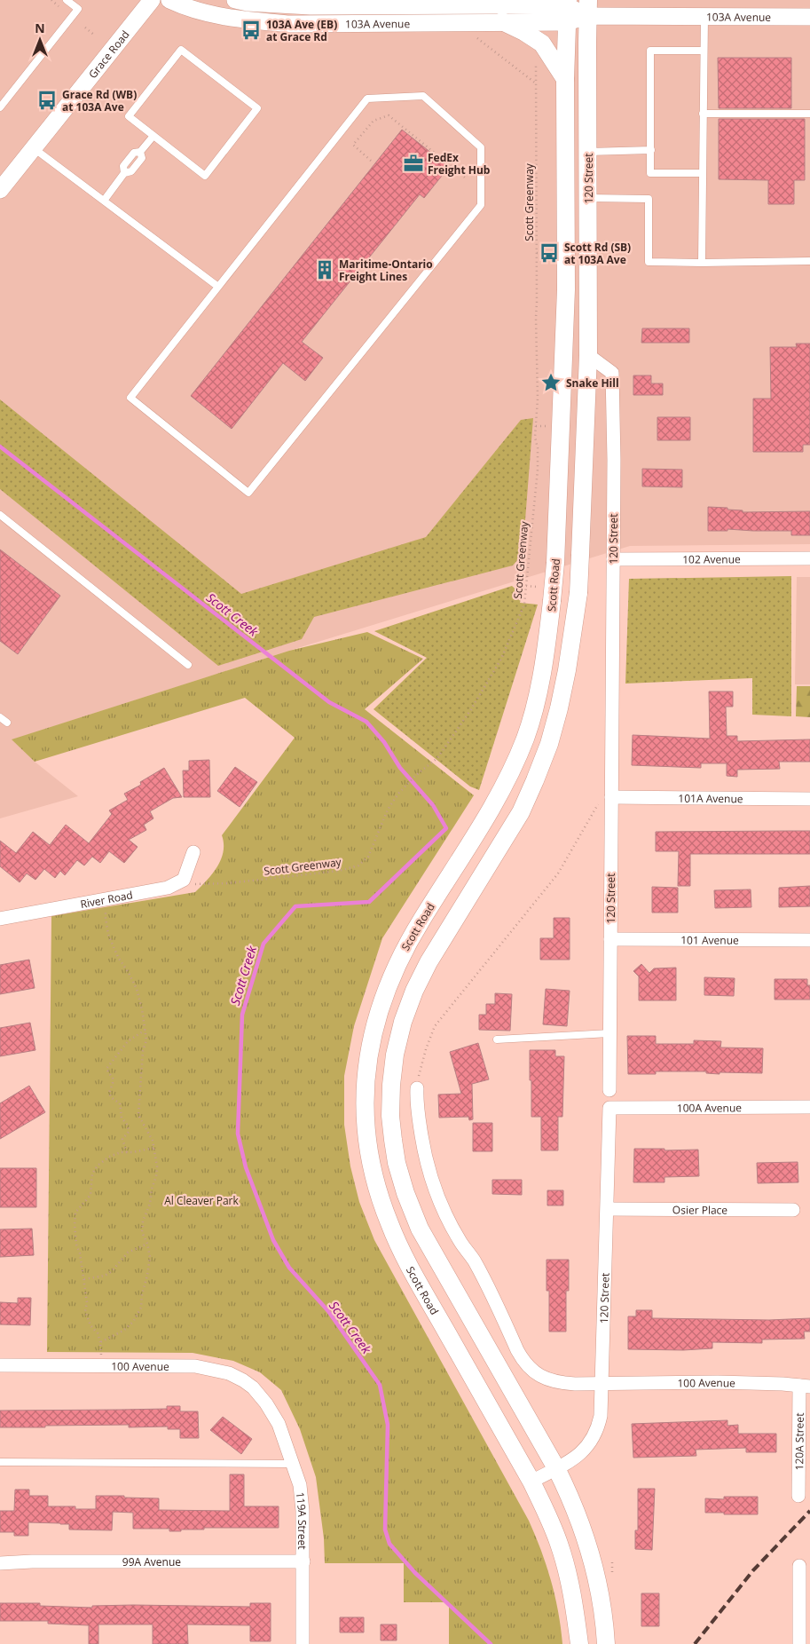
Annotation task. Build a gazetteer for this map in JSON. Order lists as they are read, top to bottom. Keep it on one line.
{"streets":{"main road":["120 Street","Scott Road"],"street":["103A Avenue","Grace Road","102 Avenue","101A Avenue","River Road","101 Avenue","100A Avenue","Osier Place","100 Avenue","120A Street","119A Street","99A Avenue"],"path":["Scott Greenway"]},"crossings":[["103A Avenue","120 Street"],["120 Street","102 Avenue"],["120 Street","Scott Road"],["120 Street","101A Avenue"],["120 Street","101 Avenue"],["120 Street","100A Avenue"],["120 Street","Osier Place"],["120 Street","100 Avenue"],["100 Avenue","120A Street"],["100 Avenue","119A Street"],["119A Street","99A Avenue"]],"water":["Scott Creek"],"parks":["Al Cleaver Park"],"places":{"bus stop":["103A Ave (EB) at Grace Rd","Grace Rd (WB) at 103A Ave","Scott Rd (SB) at 103A Ave"],"office":["FedEx Freight Hub"],"building":["Maritime-Ontario Freight Lines"],"place":["Snake Hill"]},"north":"top"}
